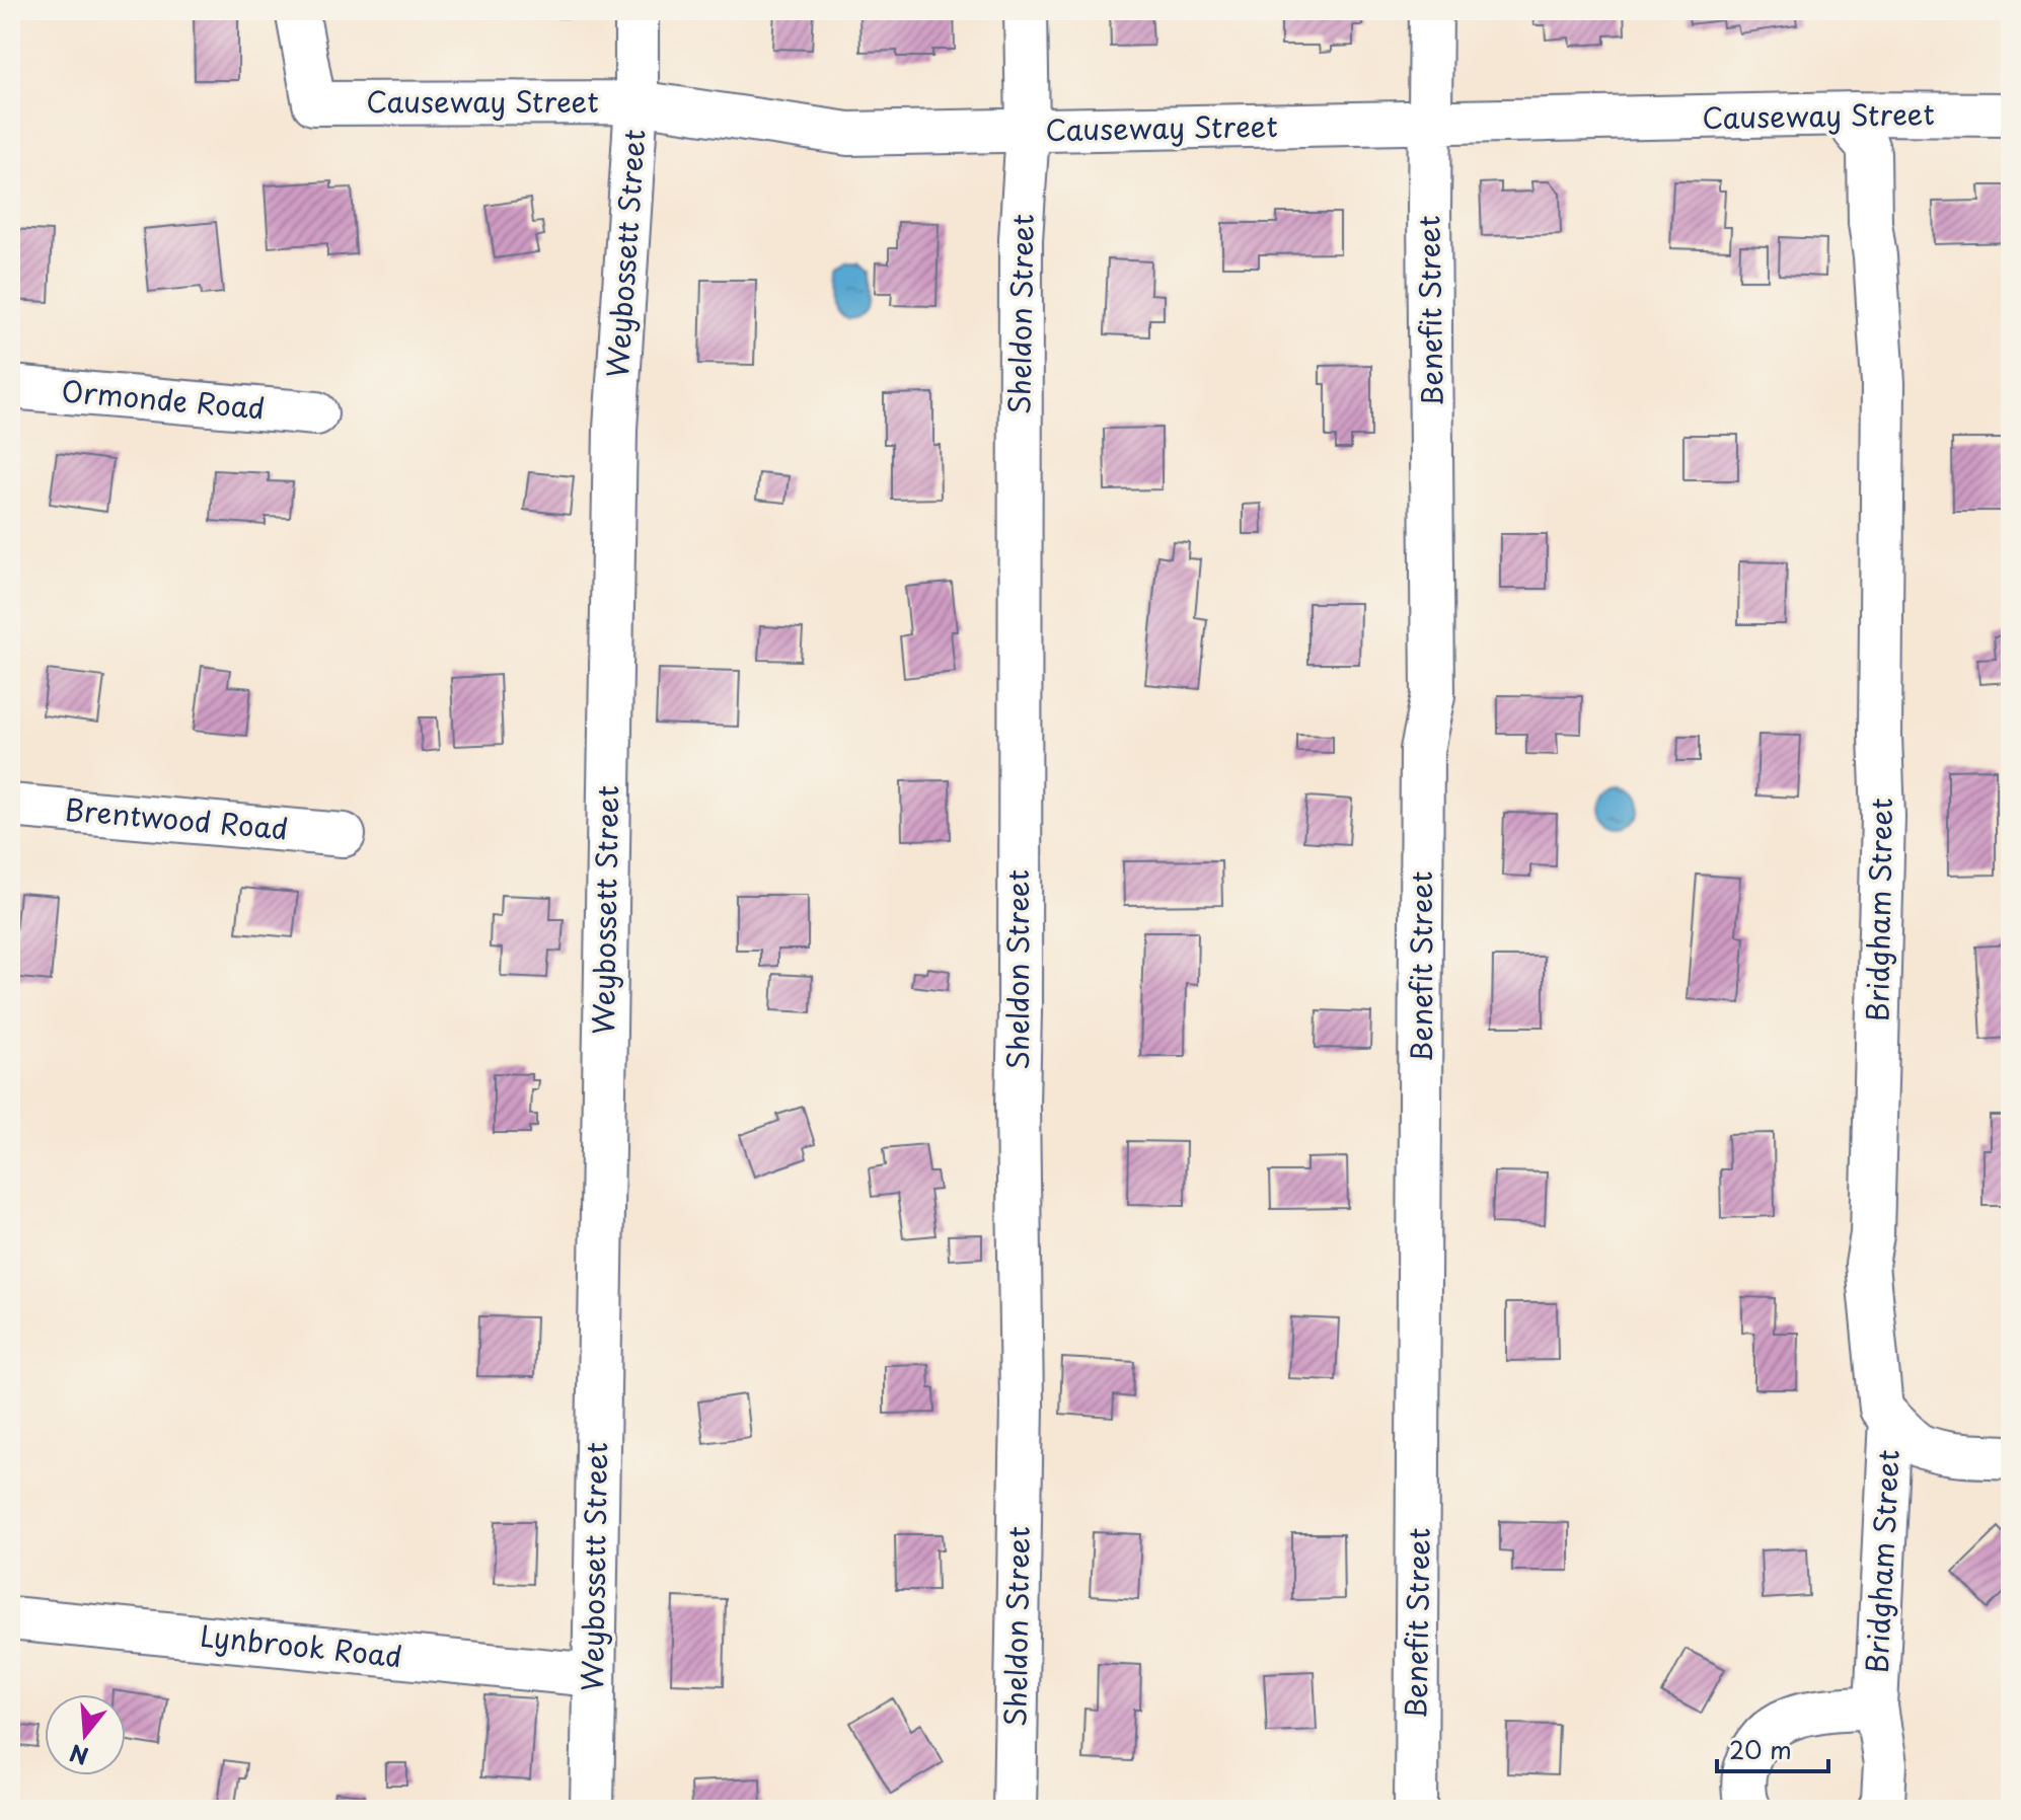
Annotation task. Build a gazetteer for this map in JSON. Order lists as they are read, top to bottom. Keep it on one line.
{"streets":{"street":["Causeway Street","Weybossett Street","Benefit Street","Sheldon Street","Ormonde Road","Brentwood Road","Bridgham Street","Lynbrook Road"]},"crossings":[["Causeway Street","Weybossett Street"],["Causeway Street","Benefit Street"],["Causeway Street","Sheldon Street"],["Causeway Street","Bridgham Street"],["Weybossett Street","Lynbrook Road"]],"scale_bar":"20 m","north":"bottom"}
